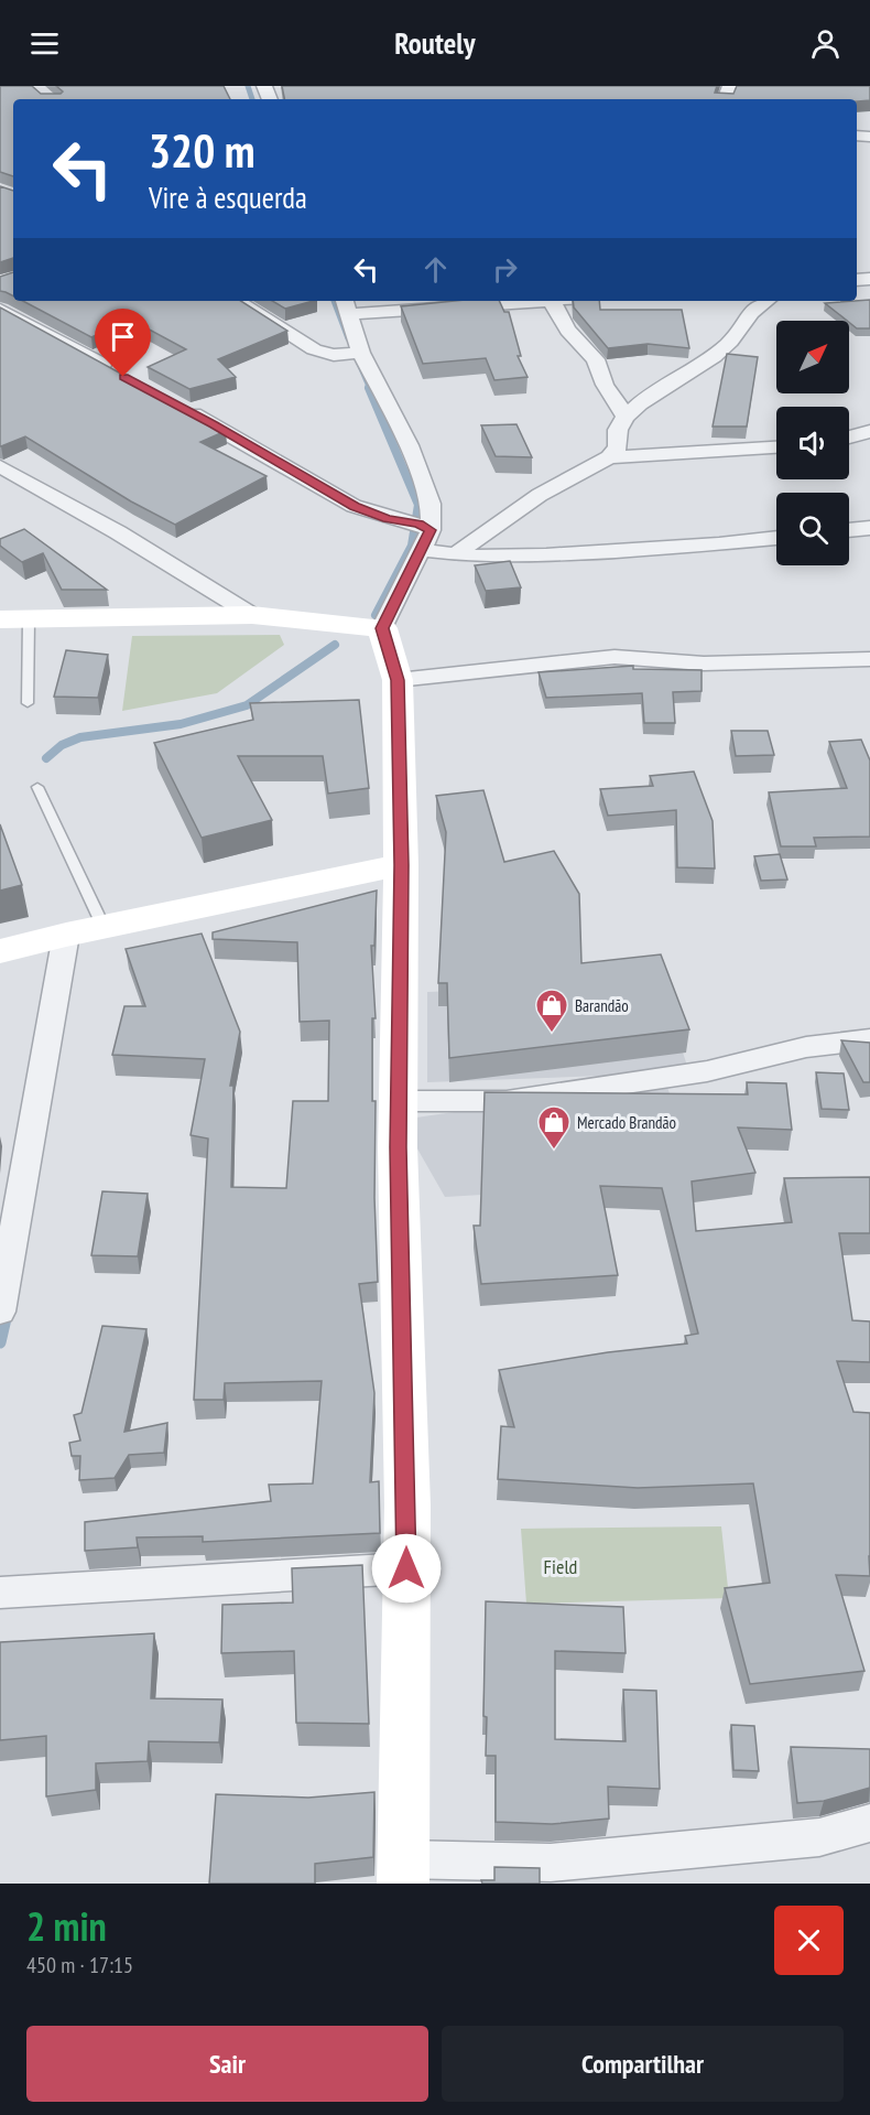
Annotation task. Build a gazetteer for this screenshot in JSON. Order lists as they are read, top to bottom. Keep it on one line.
{"parks":["Field"],"places":{"shop":["Barandão","Mercado Brandão"]},"north":"top right","page":{"header":"Routely","turn":["320 m","Vire à esquerda"],"heading":["2 min","450 m · 17:15"],"buttons":["Sair","Compartilhar"]}}
